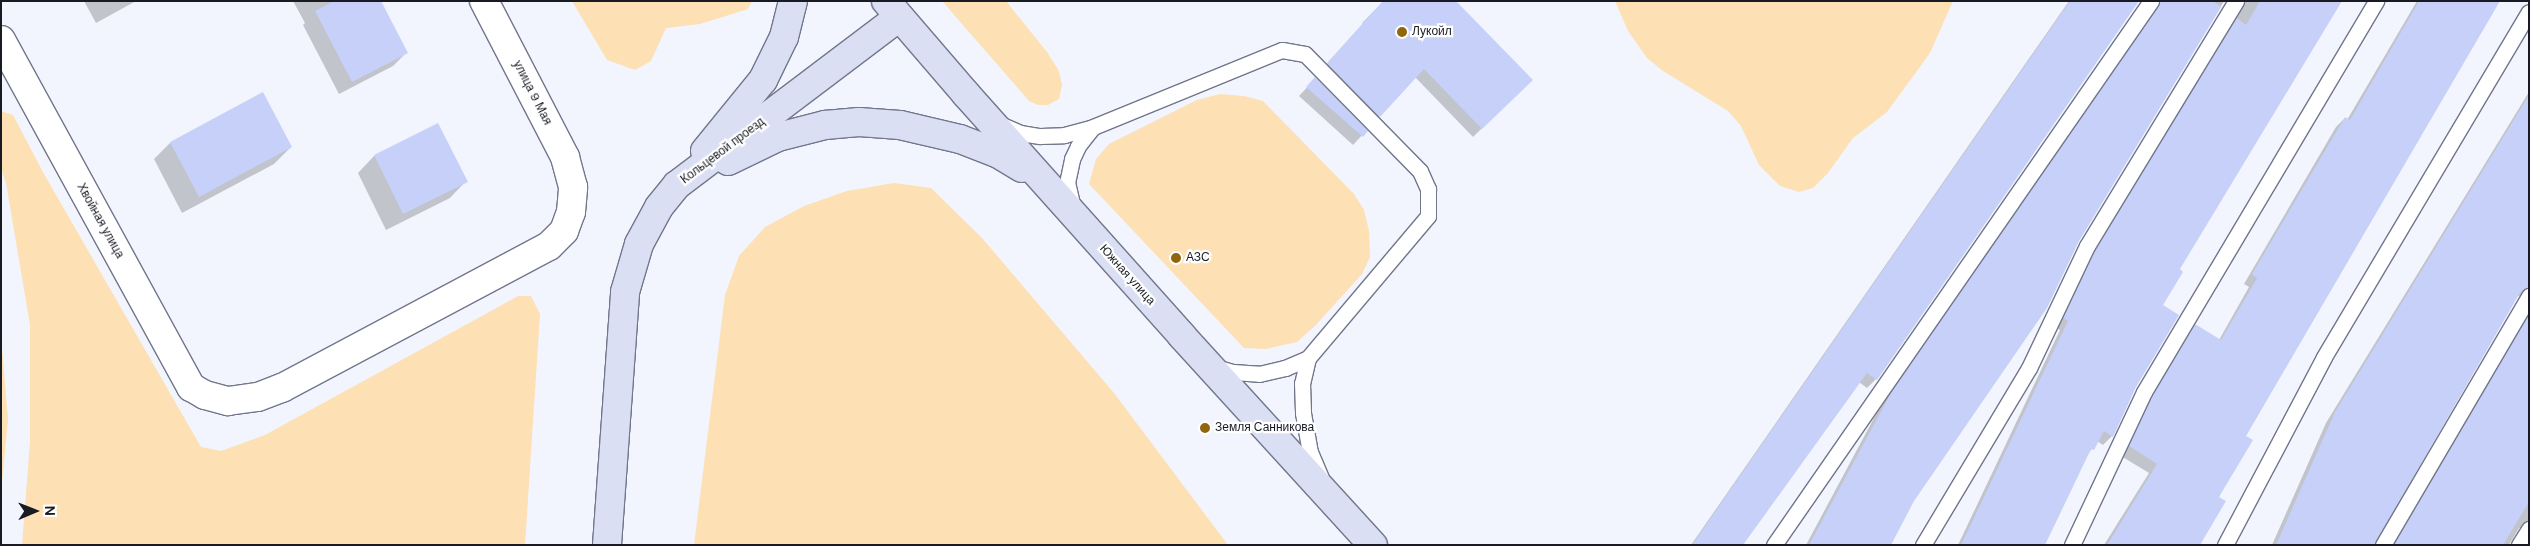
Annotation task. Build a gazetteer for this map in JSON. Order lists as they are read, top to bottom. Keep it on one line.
{"streets":{"main road":["Кольцевой проезд","Южная улица"],"street":["улица 9 Мая","Хвойная улица"]},"crossings":[["улица 9 Мая","Хвойная улица"],["Кольцевой проезд","Южная улица"]],"places":["Лукойл","АЗС","Земля Санникова"],"north":"right"}
